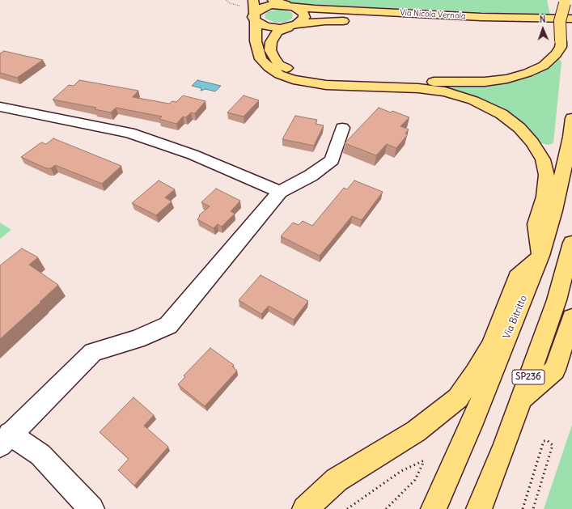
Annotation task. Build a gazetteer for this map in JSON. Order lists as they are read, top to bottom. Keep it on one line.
{"streets":{"main road":["Via Nicola Vernola","Via Bitritto","SP236"]},"north":"top"}
